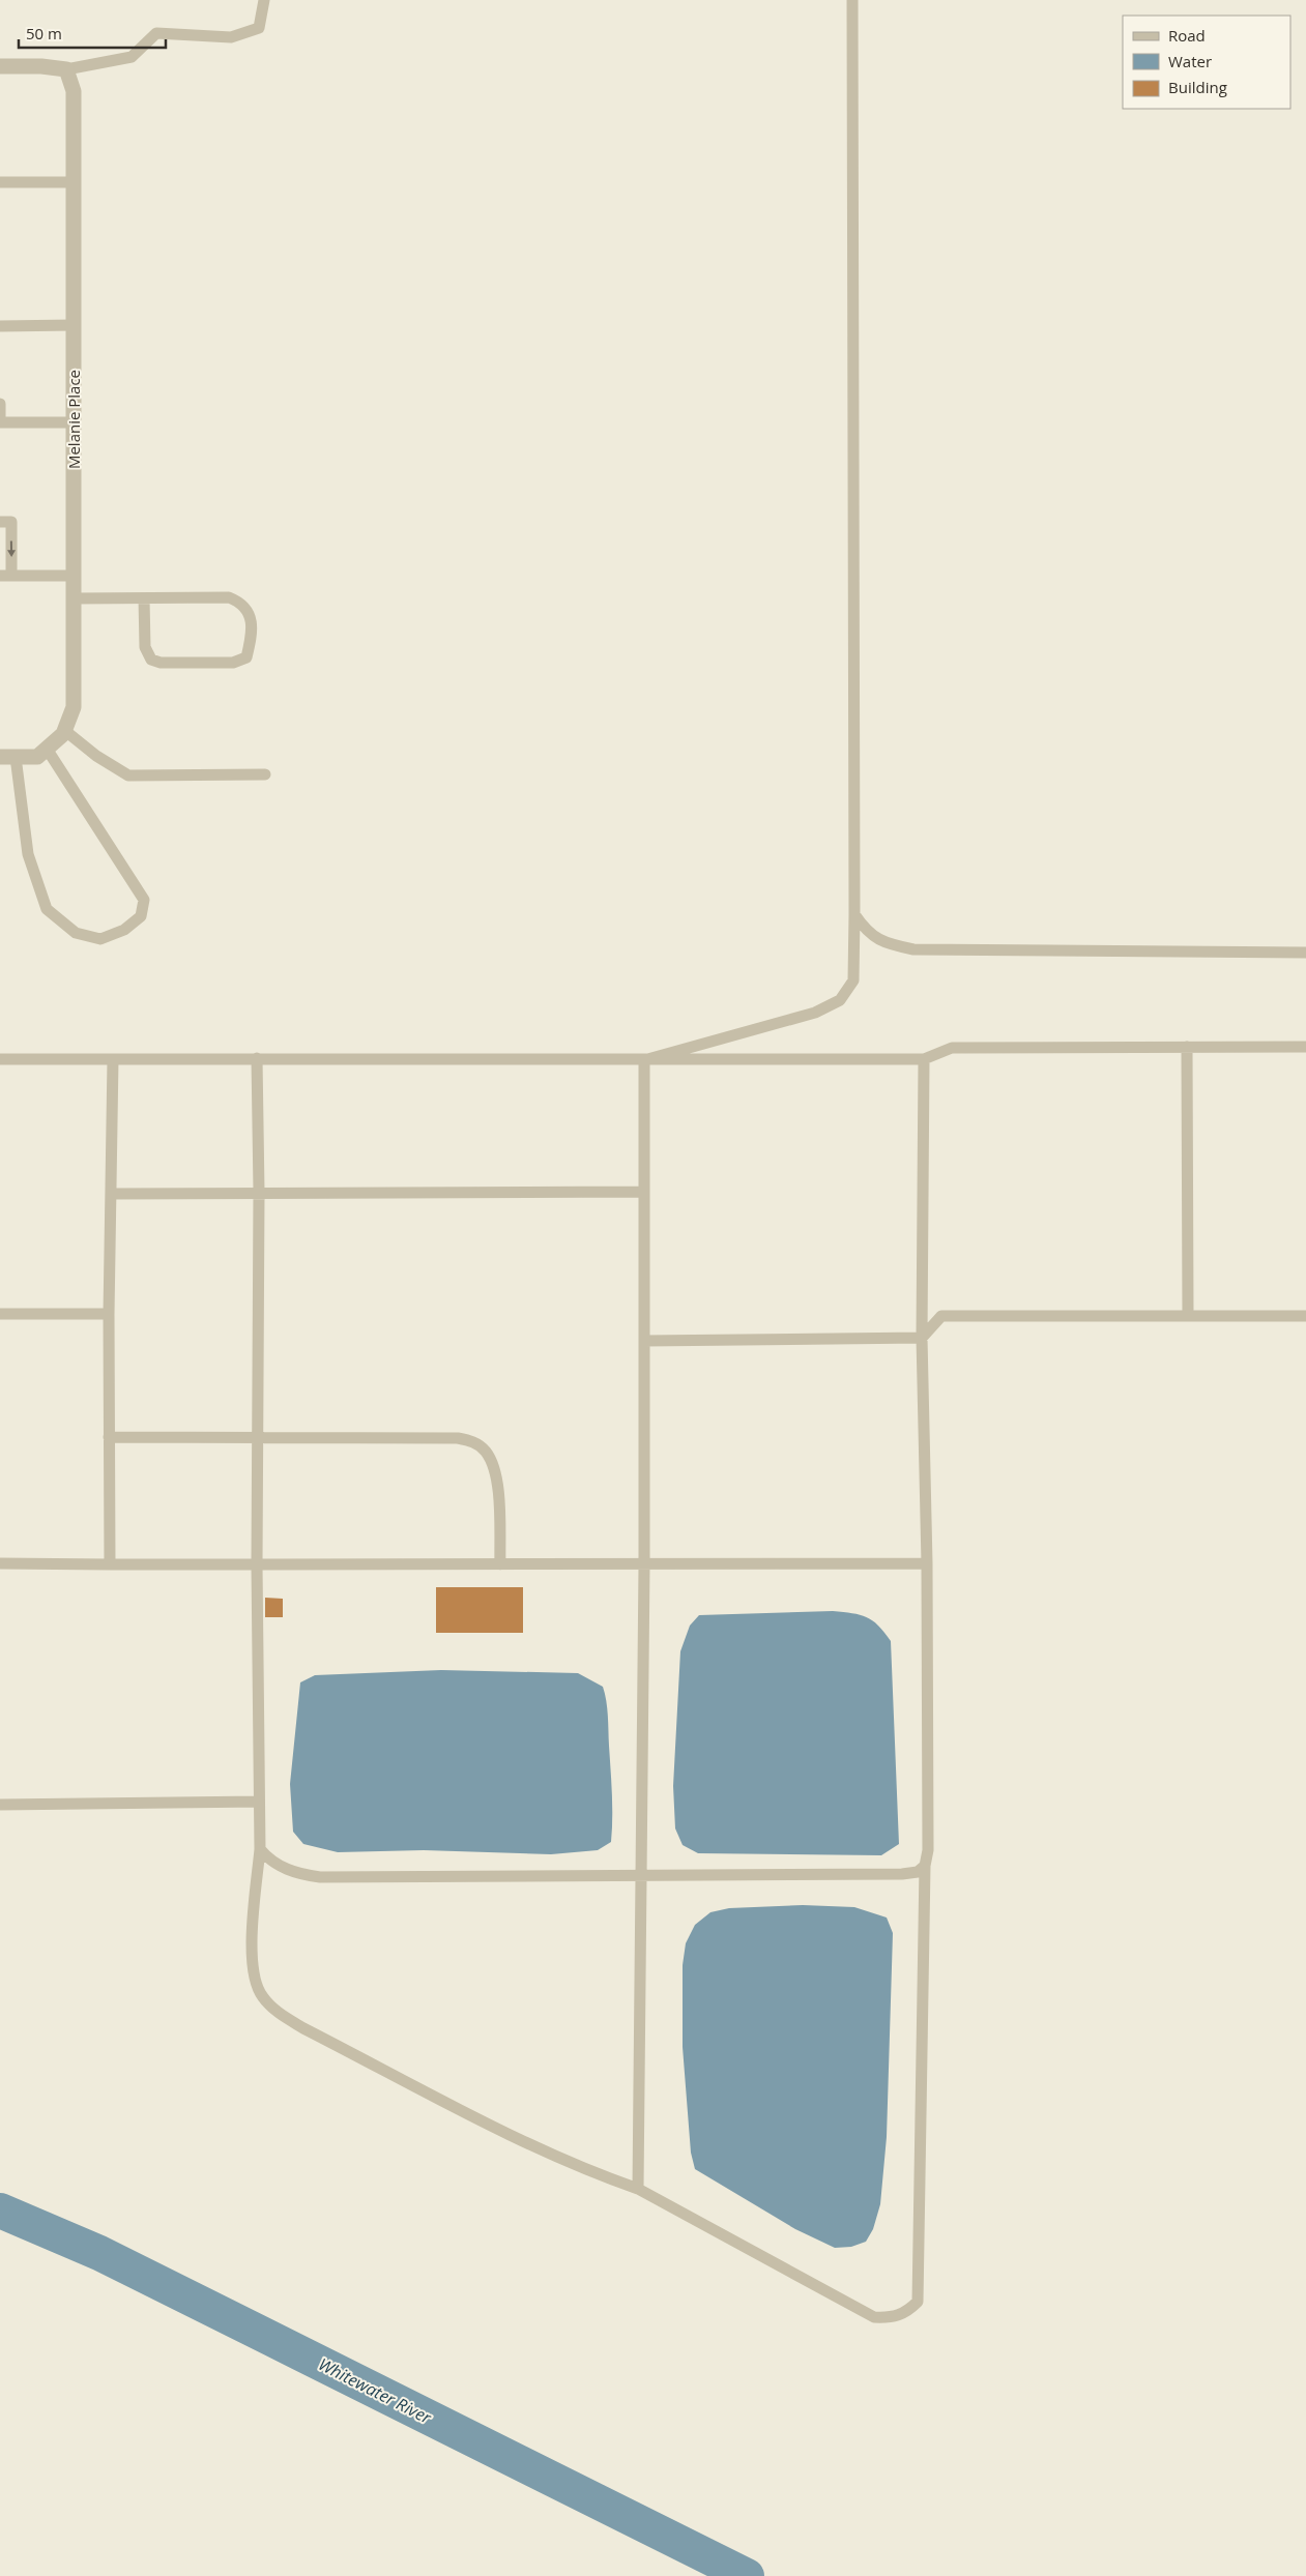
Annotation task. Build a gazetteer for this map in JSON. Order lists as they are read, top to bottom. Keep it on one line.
{"streets":{"street":["Melanie Place"]},"water":["Whitewater River"],"legend":["Road","Water","Building"],"scale_bar":"50 m"}
